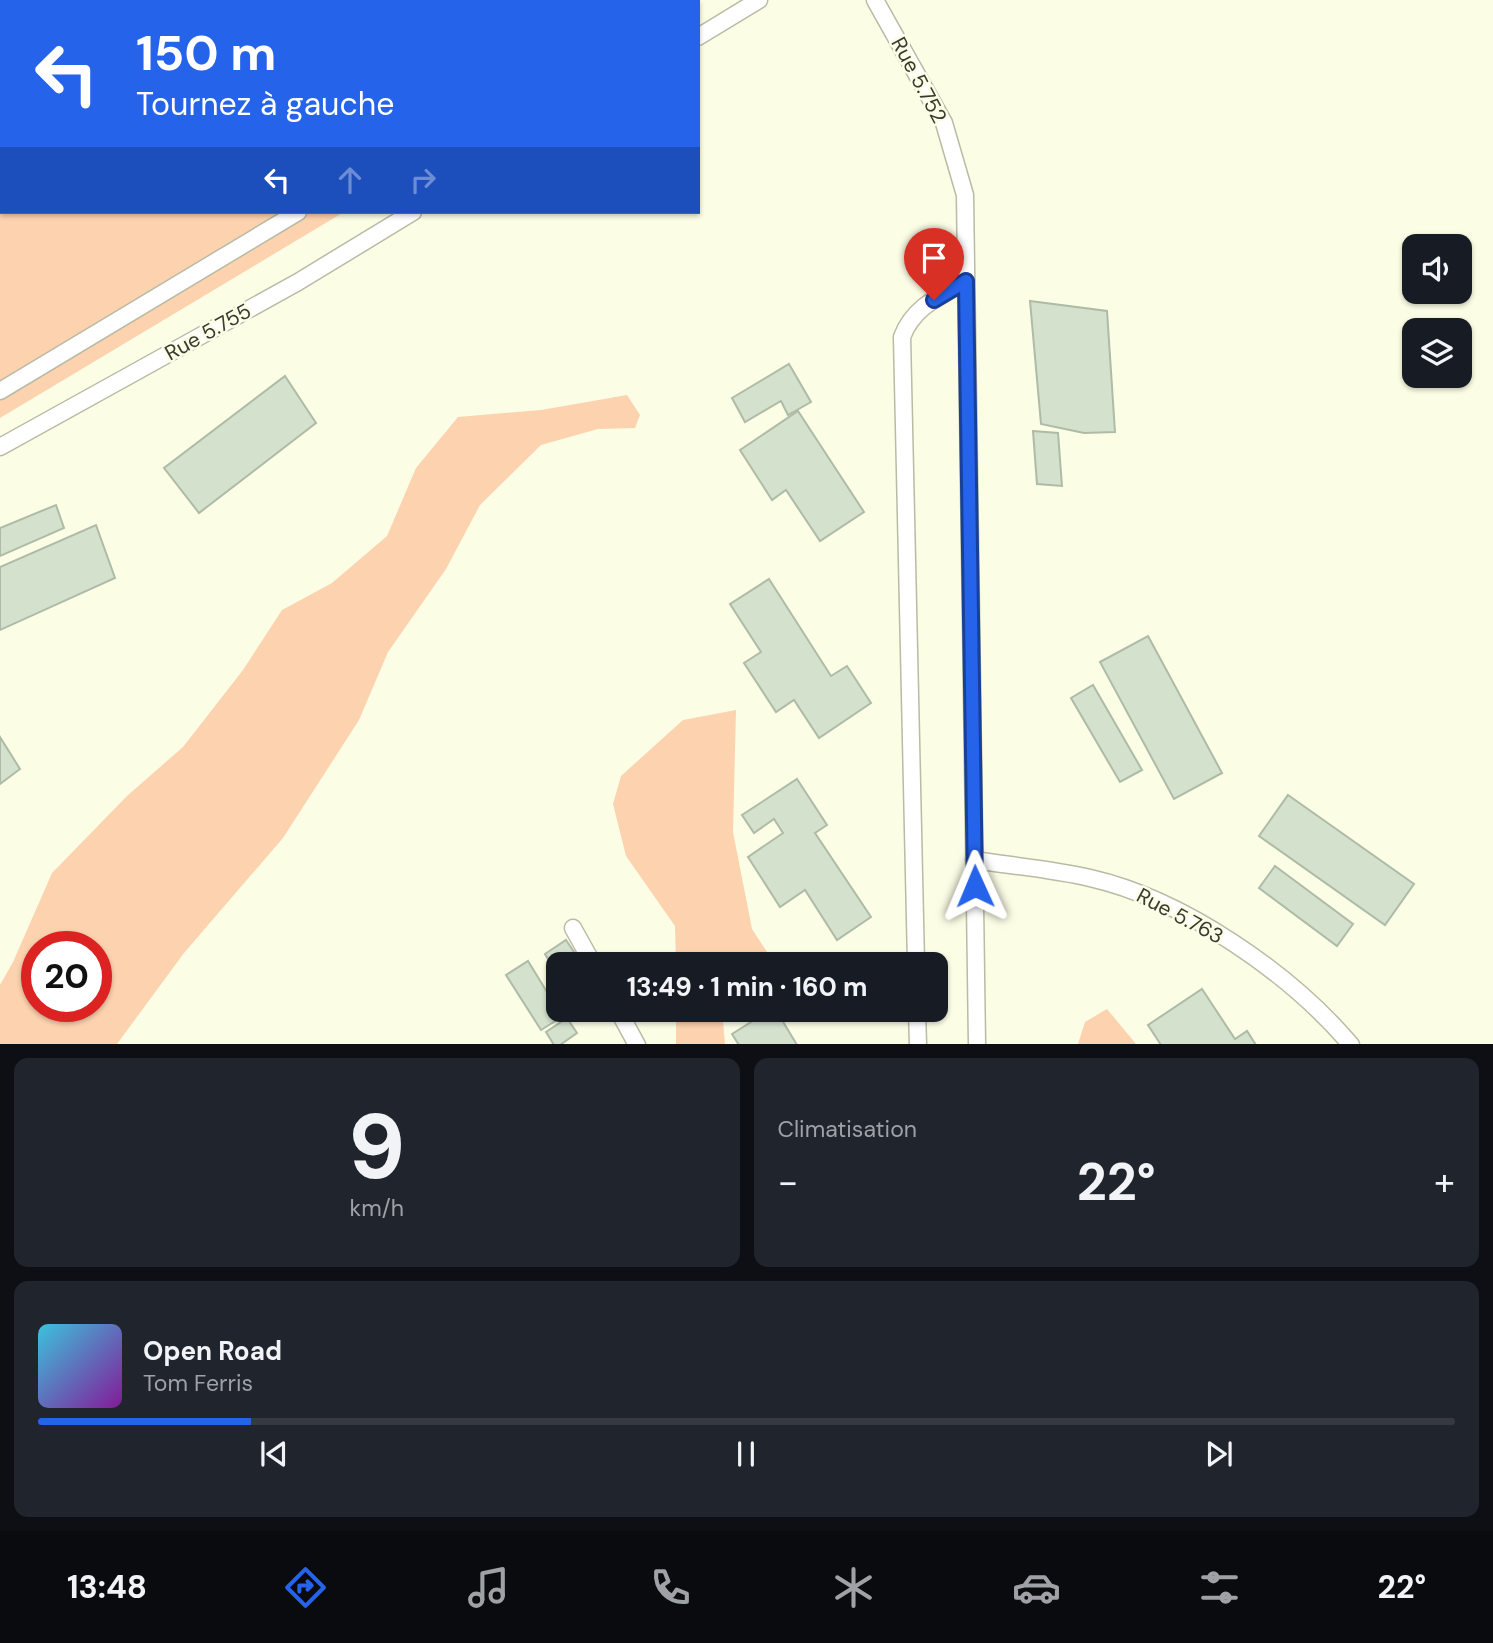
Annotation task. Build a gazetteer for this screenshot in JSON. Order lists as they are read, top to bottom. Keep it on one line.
{"streets":{"lane":["Rue 5.752","Rue 5.755","Rue 5.763"]},"crossings":[["Rue 5.752","Rue 5.763"]],"page":{"turn":["150 m","Tournez à gauche"],"limit":"20","trip":"13:49 · 1 min · 160 m","tile":[["9","km/h"],"Climatisation"],"heat":["−","22°","+"],"song":["Open Road","Tom Ferris"],"tabs":["13:48","22°"]}}
